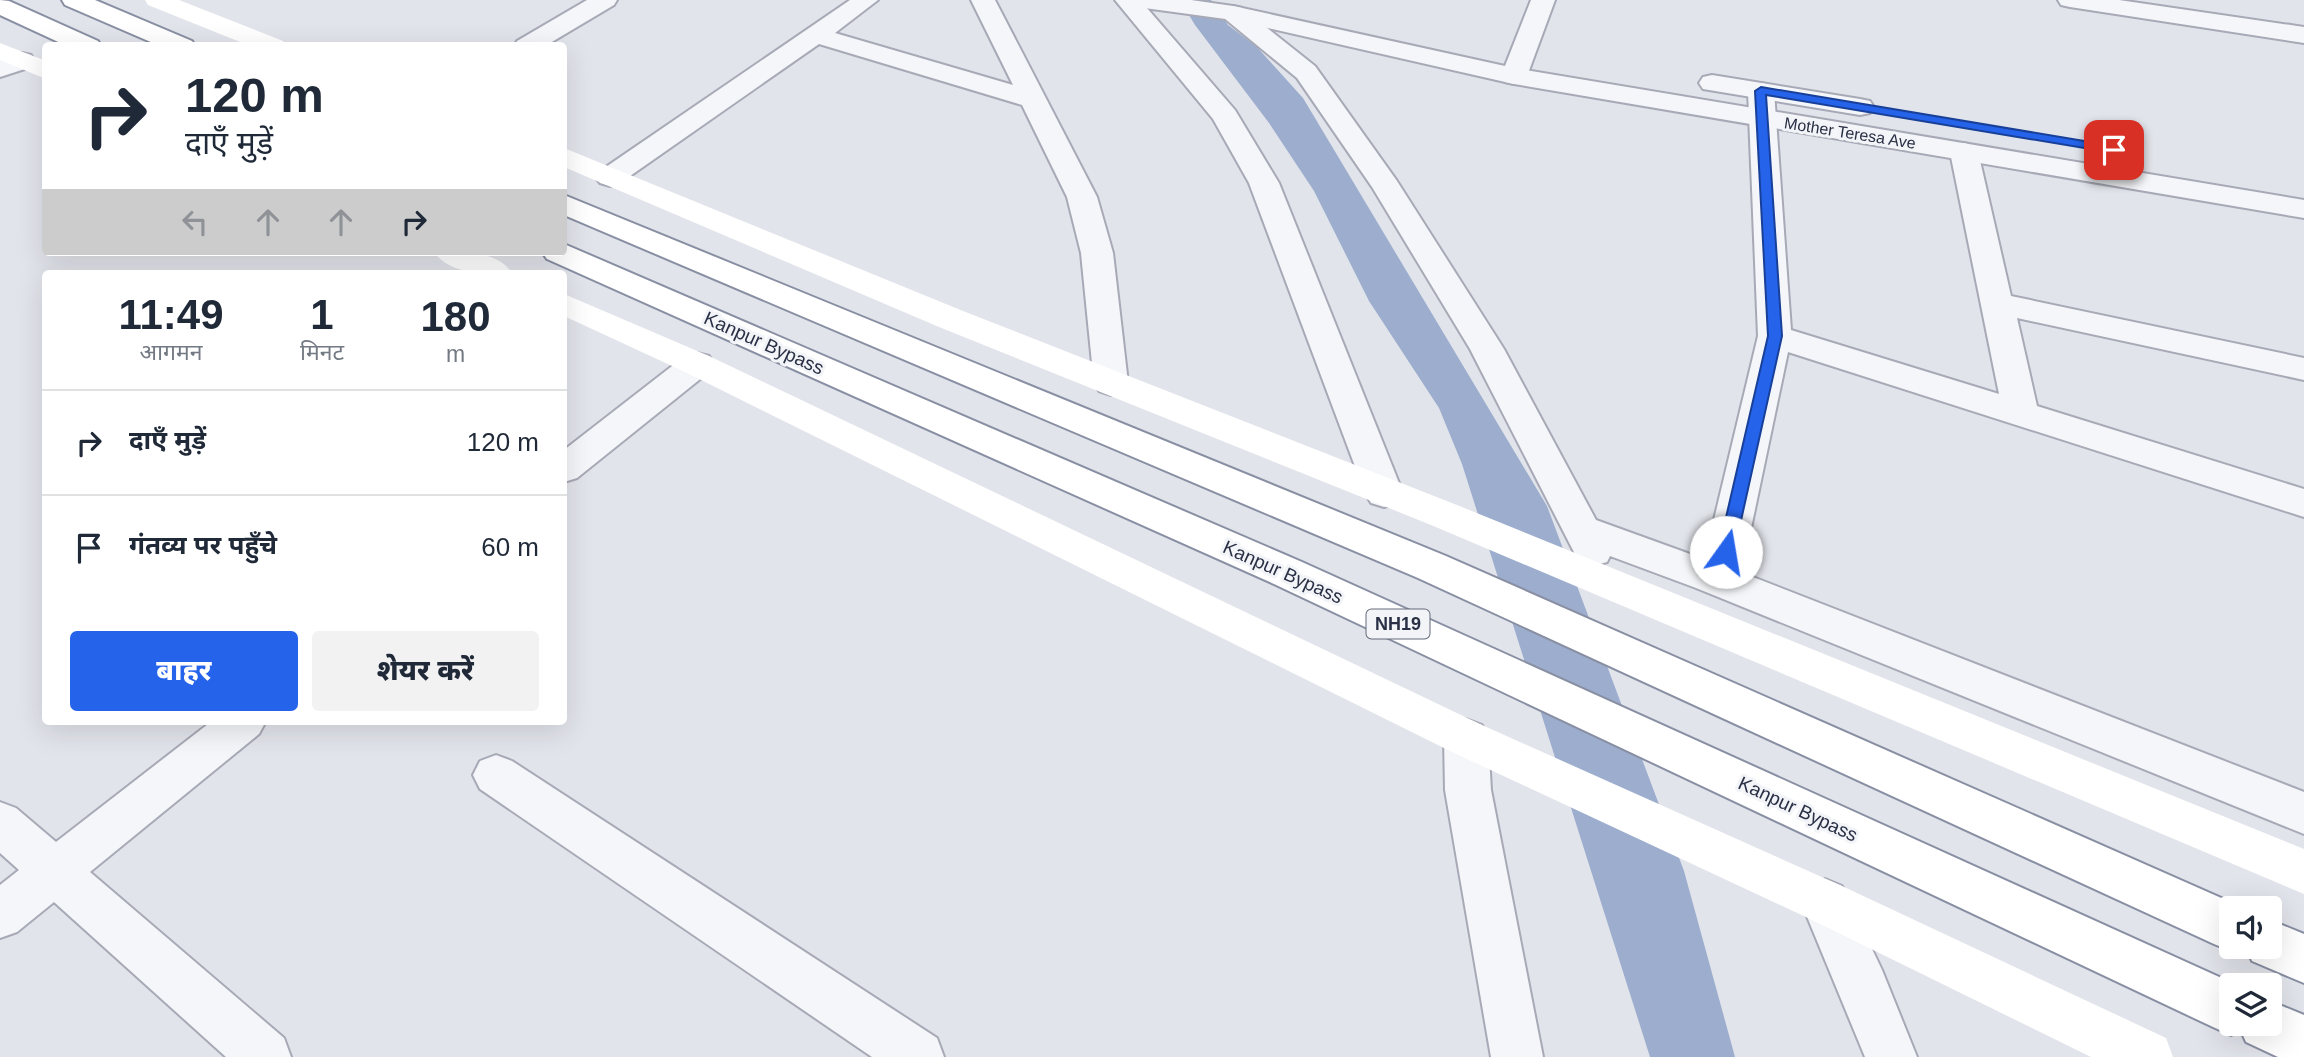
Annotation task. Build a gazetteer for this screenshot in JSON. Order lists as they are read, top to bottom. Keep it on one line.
{"streets":{"main road":["Kanpur Bypass","NH19"],"street":["Mother Teresa Ave"]},"page":{"turn":["120 m","दाएँ मुड़ें"],"eta":["11:49","आगमन","1","मिनट","180","m"],"list":[{"name":"दाएँ मुड़ें","value":"120 m"},{"name":"गंतव्य पर पहुँचे","value":"60 m"}],"buttons":["बाहर","शेयर करें"]}}
